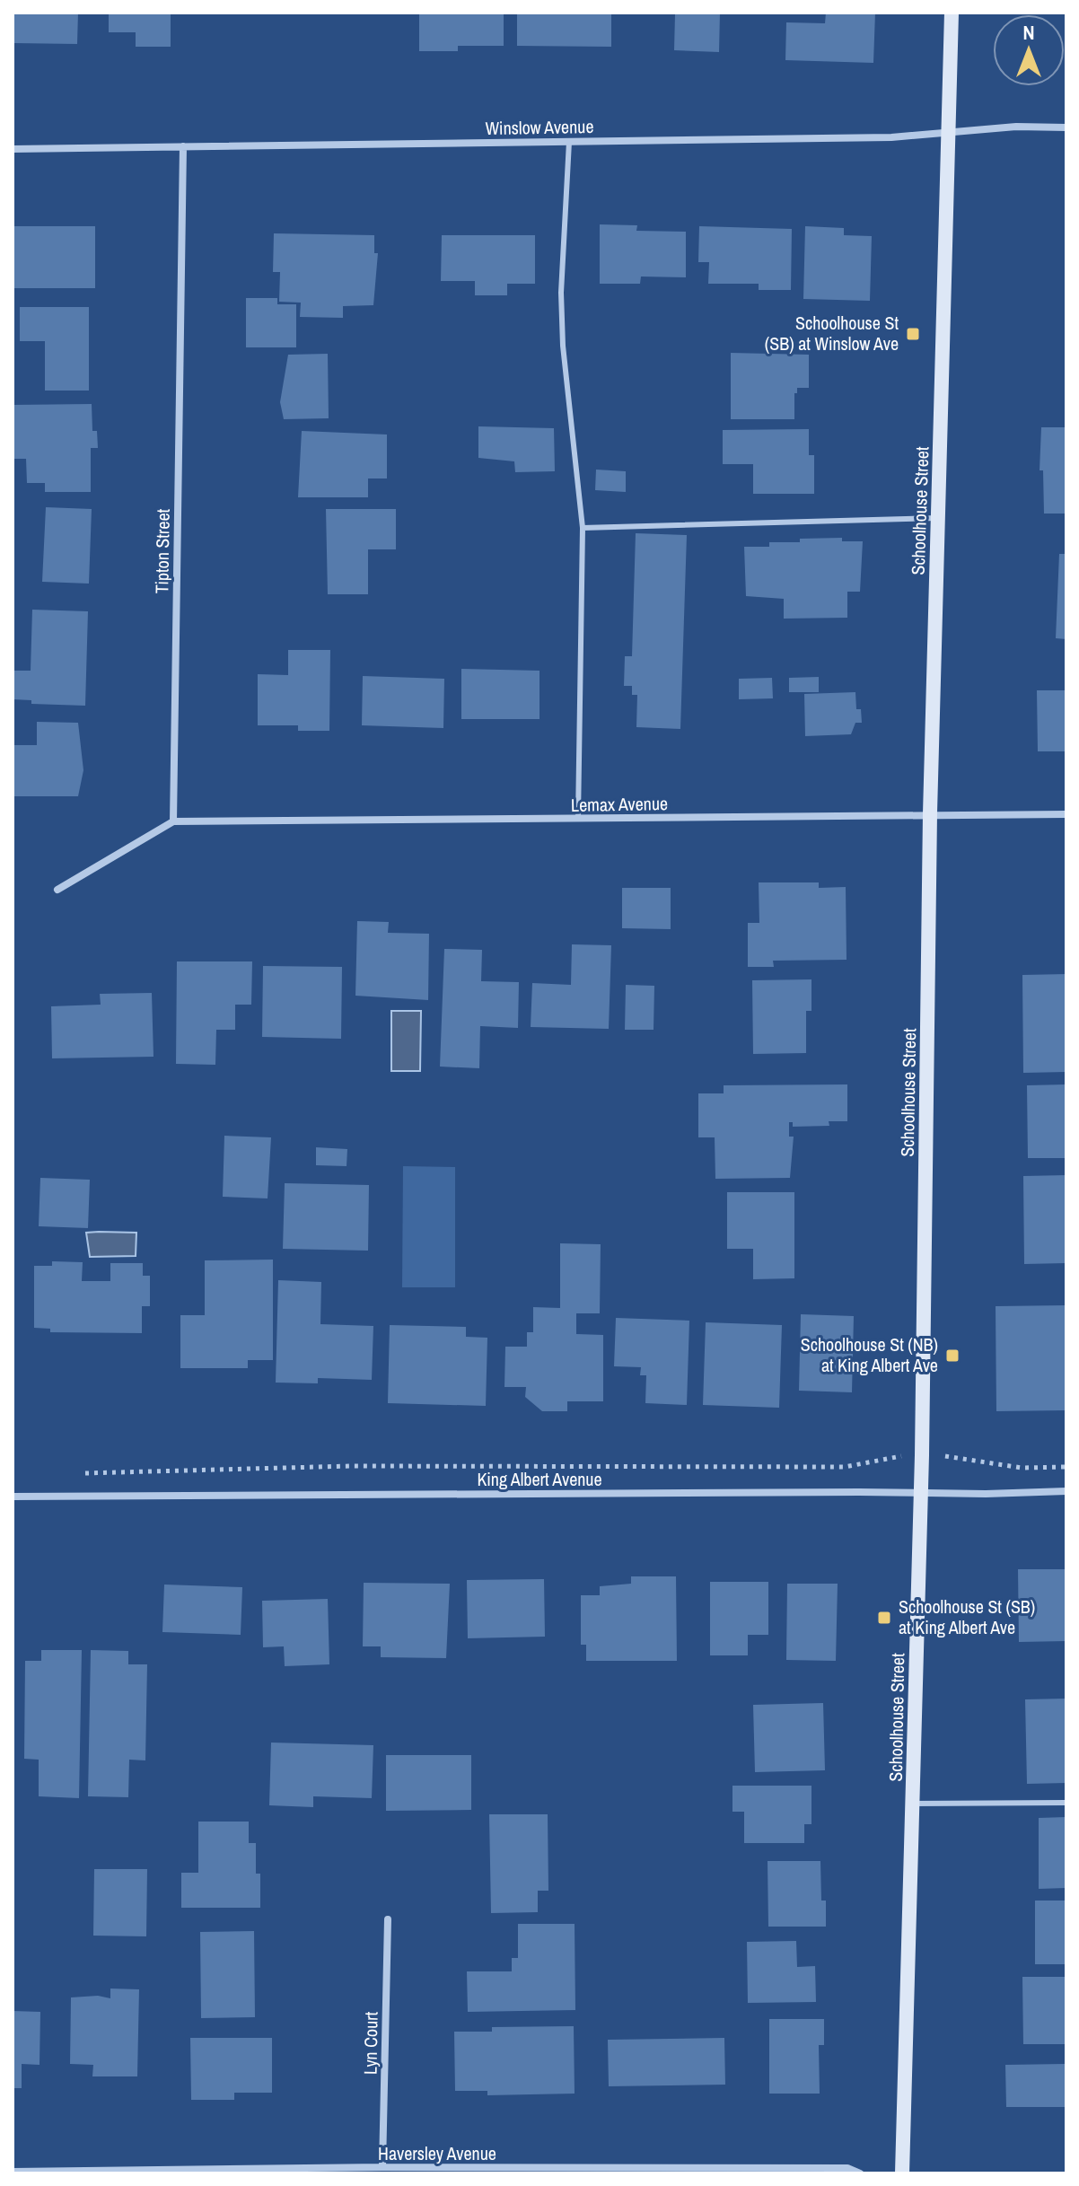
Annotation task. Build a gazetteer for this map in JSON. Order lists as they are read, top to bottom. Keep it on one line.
{"streets":{"street":["Winslow Avenue","Schoolhouse Street","Tipton Street","Lemax Avenue","King Albert Avenue","Lyn Court","Haversley Avenue"]},"crossings":[["Winslow Avenue","Schoolhouse Street"],["Winslow Avenue","Tipton Street"],["Schoolhouse Street","Lemax Avenue"],["Schoolhouse Street","King Albert Avenue"],["Tipton Street","Lemax Avenue"],["Lyn Court","Haversley Avenue"]],"places":{"transit":["Schoolhouse St (SB) at Winslow Ave","Schoolhouse St (NB) at King Albert Ave","Schoolhouse St (SB) at King Albert Ave"]},"north":"top"}
